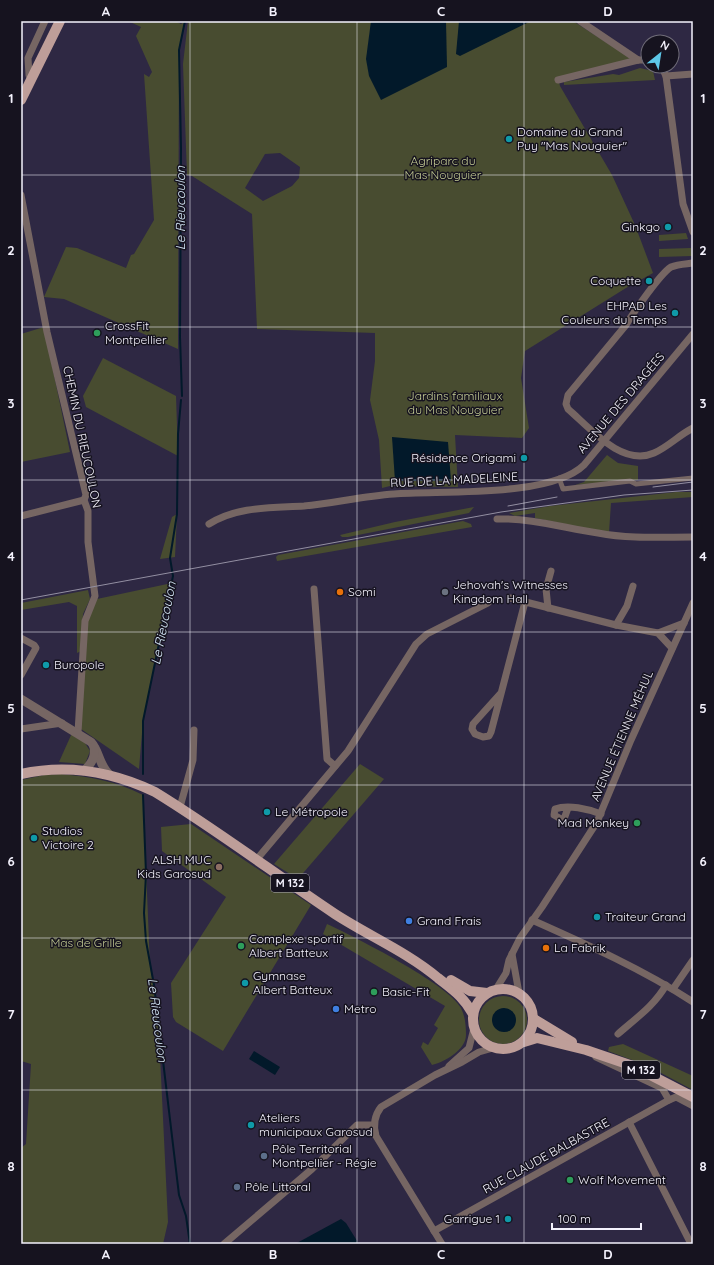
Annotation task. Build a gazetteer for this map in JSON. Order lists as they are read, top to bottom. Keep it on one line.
{"streets":{"main road":["M 132"],"street":["AVENUE DES DRAGÉES","CHEMIN DU RIEUCOULON","RUE DE LA MADELEINE","AVENUE ÉTIENNE MÉHUL","RUE CLAUDE BALBASTRE"]},"crossings":[["AVENUE DES DRAGÉES","RUE DE LA MADELEINE"],["AVENUE ÉTIENNE MÉHUL","M 132"]],"water":["Le Rieucoulon"],"parks":["Agriparc du Mas Nouguier","Jardins familiaux du Mas Nouguier","Mas de Grille"],"places":["Domaine du Grand Puy \"Mas Nouguier\"","Ginkgo","Coquette","EHPAD Les Couleurs du Temps","CrossFit Montpellier","Résidence Origami","Somi","Jehovah's Witnesses Kingdom Hall","Buropole","Le Métropole","Mad Monkey","Studios Victoire 2","ALSH MUC Kids Garosud","Traiteur Grand","Grand Frais","Complexe sportif Albert Batteux","La Fabrik","Gymnase Albert Batteux","Basic-Fit","Metro","Ateliers municipaux Garosud","Pôle Territorial Montpellier - Régie","Wolf Movement","Pôle Littoral","Garrigue 1"],"scale_bar":"100 m","north":"top right","grid":{"columns":["A","B","C","D"],"rows":["1","2","3","4","5","6","7","8"]}}
